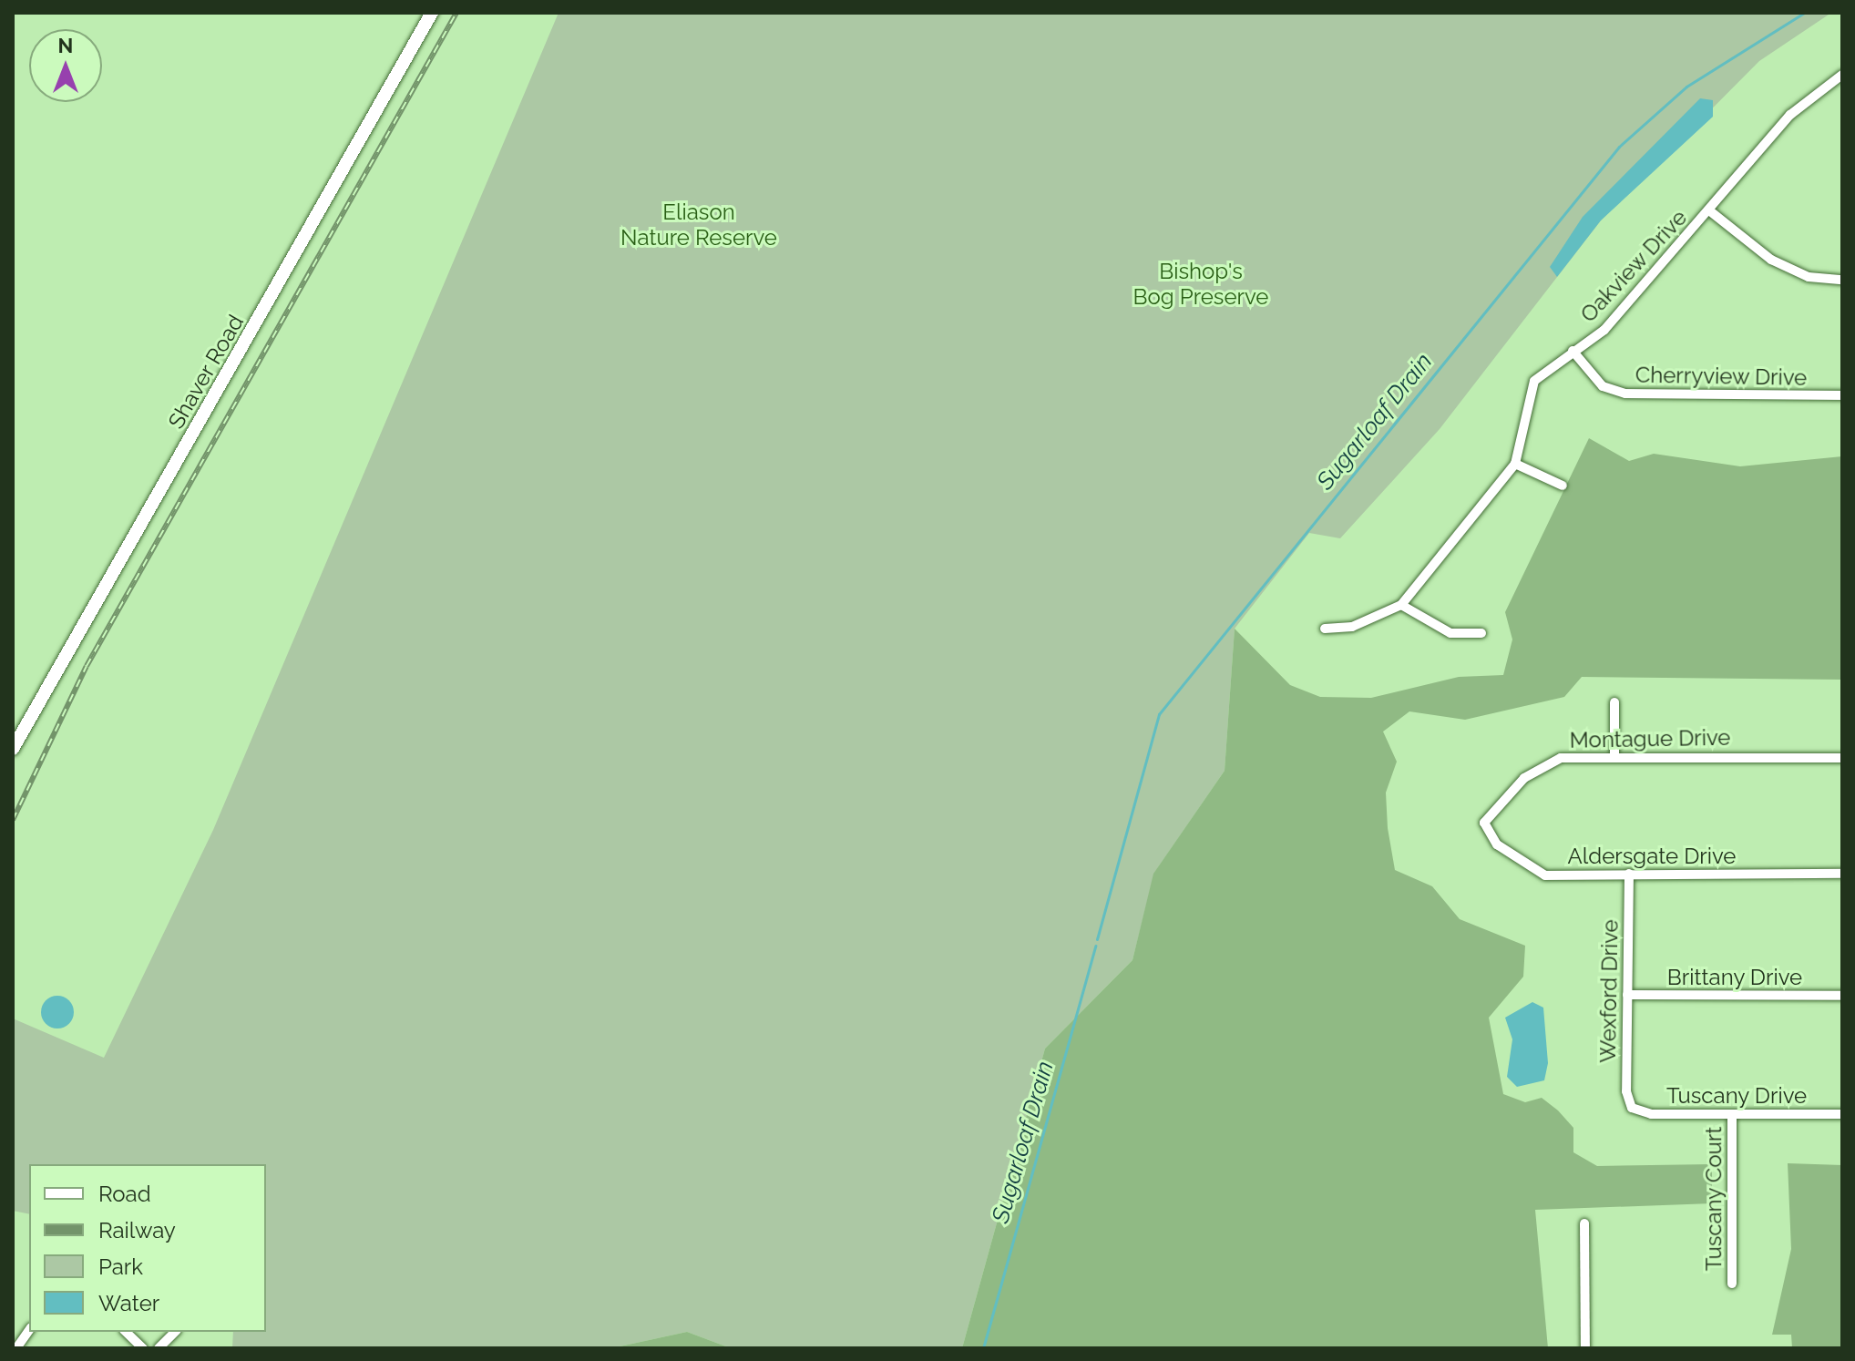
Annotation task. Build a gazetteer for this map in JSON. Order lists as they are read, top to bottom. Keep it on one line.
{"streets":{"main road":["Shaver Road"],"street":["Oakview Drive","Cherryview Drive","Montague Drive","Aldersgate Drive","Brittany Drive","Wexford Drive","Tuscany Drive","Tuscany Court"]},"crossings":[["Oakview Drive","Cherryview Drive"],["Montague Drive","Aldersgate Drive"],["Aldersgate Drive","Wexford Drive"],["Brittany Drive","Wexford Drive"],["Wexford Drive","Tuscany Drive"],["Tuscany Drive","Tuscany Court"]],"water":["Sugarloaf Drain"],"parks":["Eliason Nature Reserve","Bishop's Bog Preserve"],"legend":["Road","Railway","Park","Water"],"north":"top"}
